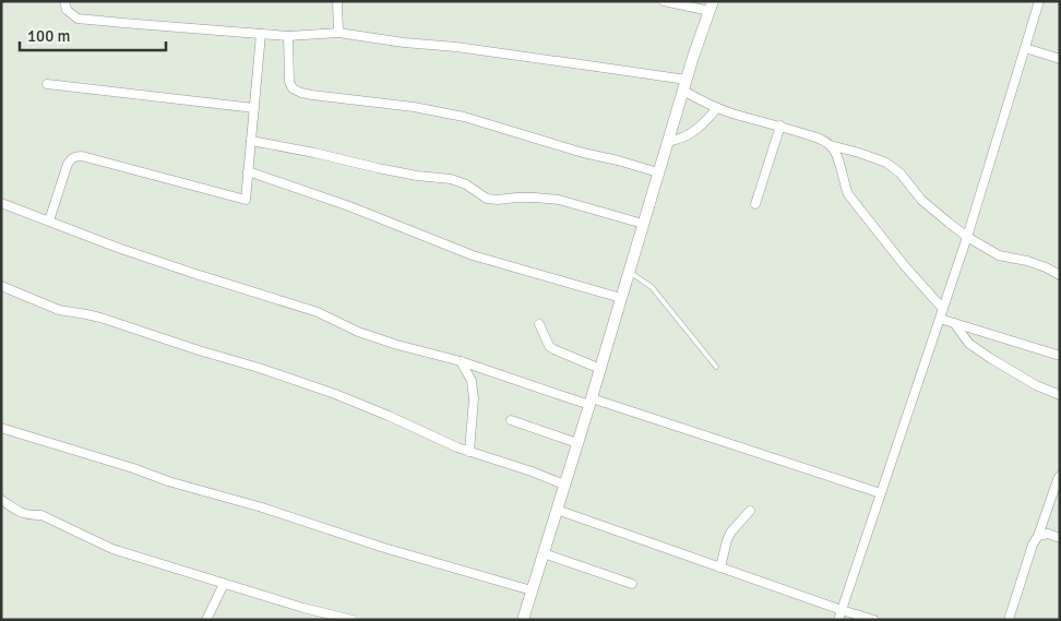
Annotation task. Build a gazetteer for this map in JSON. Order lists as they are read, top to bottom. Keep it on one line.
{"scale_bar":"100 m"}
